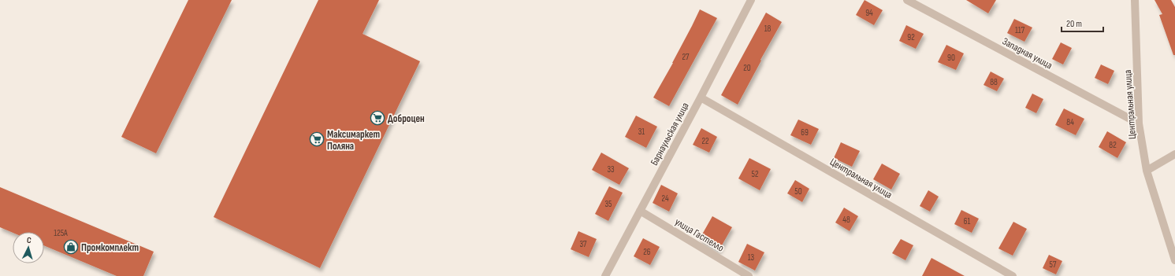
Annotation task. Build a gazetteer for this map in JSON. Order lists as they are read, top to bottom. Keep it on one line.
{"streets":{"street":["Западная улица","Центральная улица","Барнаульская улица","улица Гастелло"]},"crossings":[["Западная улица","Центральная улица"],["Центральная улица","Барнаульская улица"],["Барнаульская улица","улица Гастелло"]],"places":{"supermarket":["Доброцен","Максимаркет Поляна"],"shop":["Промкомплект"]},"house_numbers":["94","18","117","92","27","90","20","88","84","31","69","22","82","33","52","50","24","35","48","61","125А","37","26","13","57"],"scale_bar":"20 m","north":"top"}
